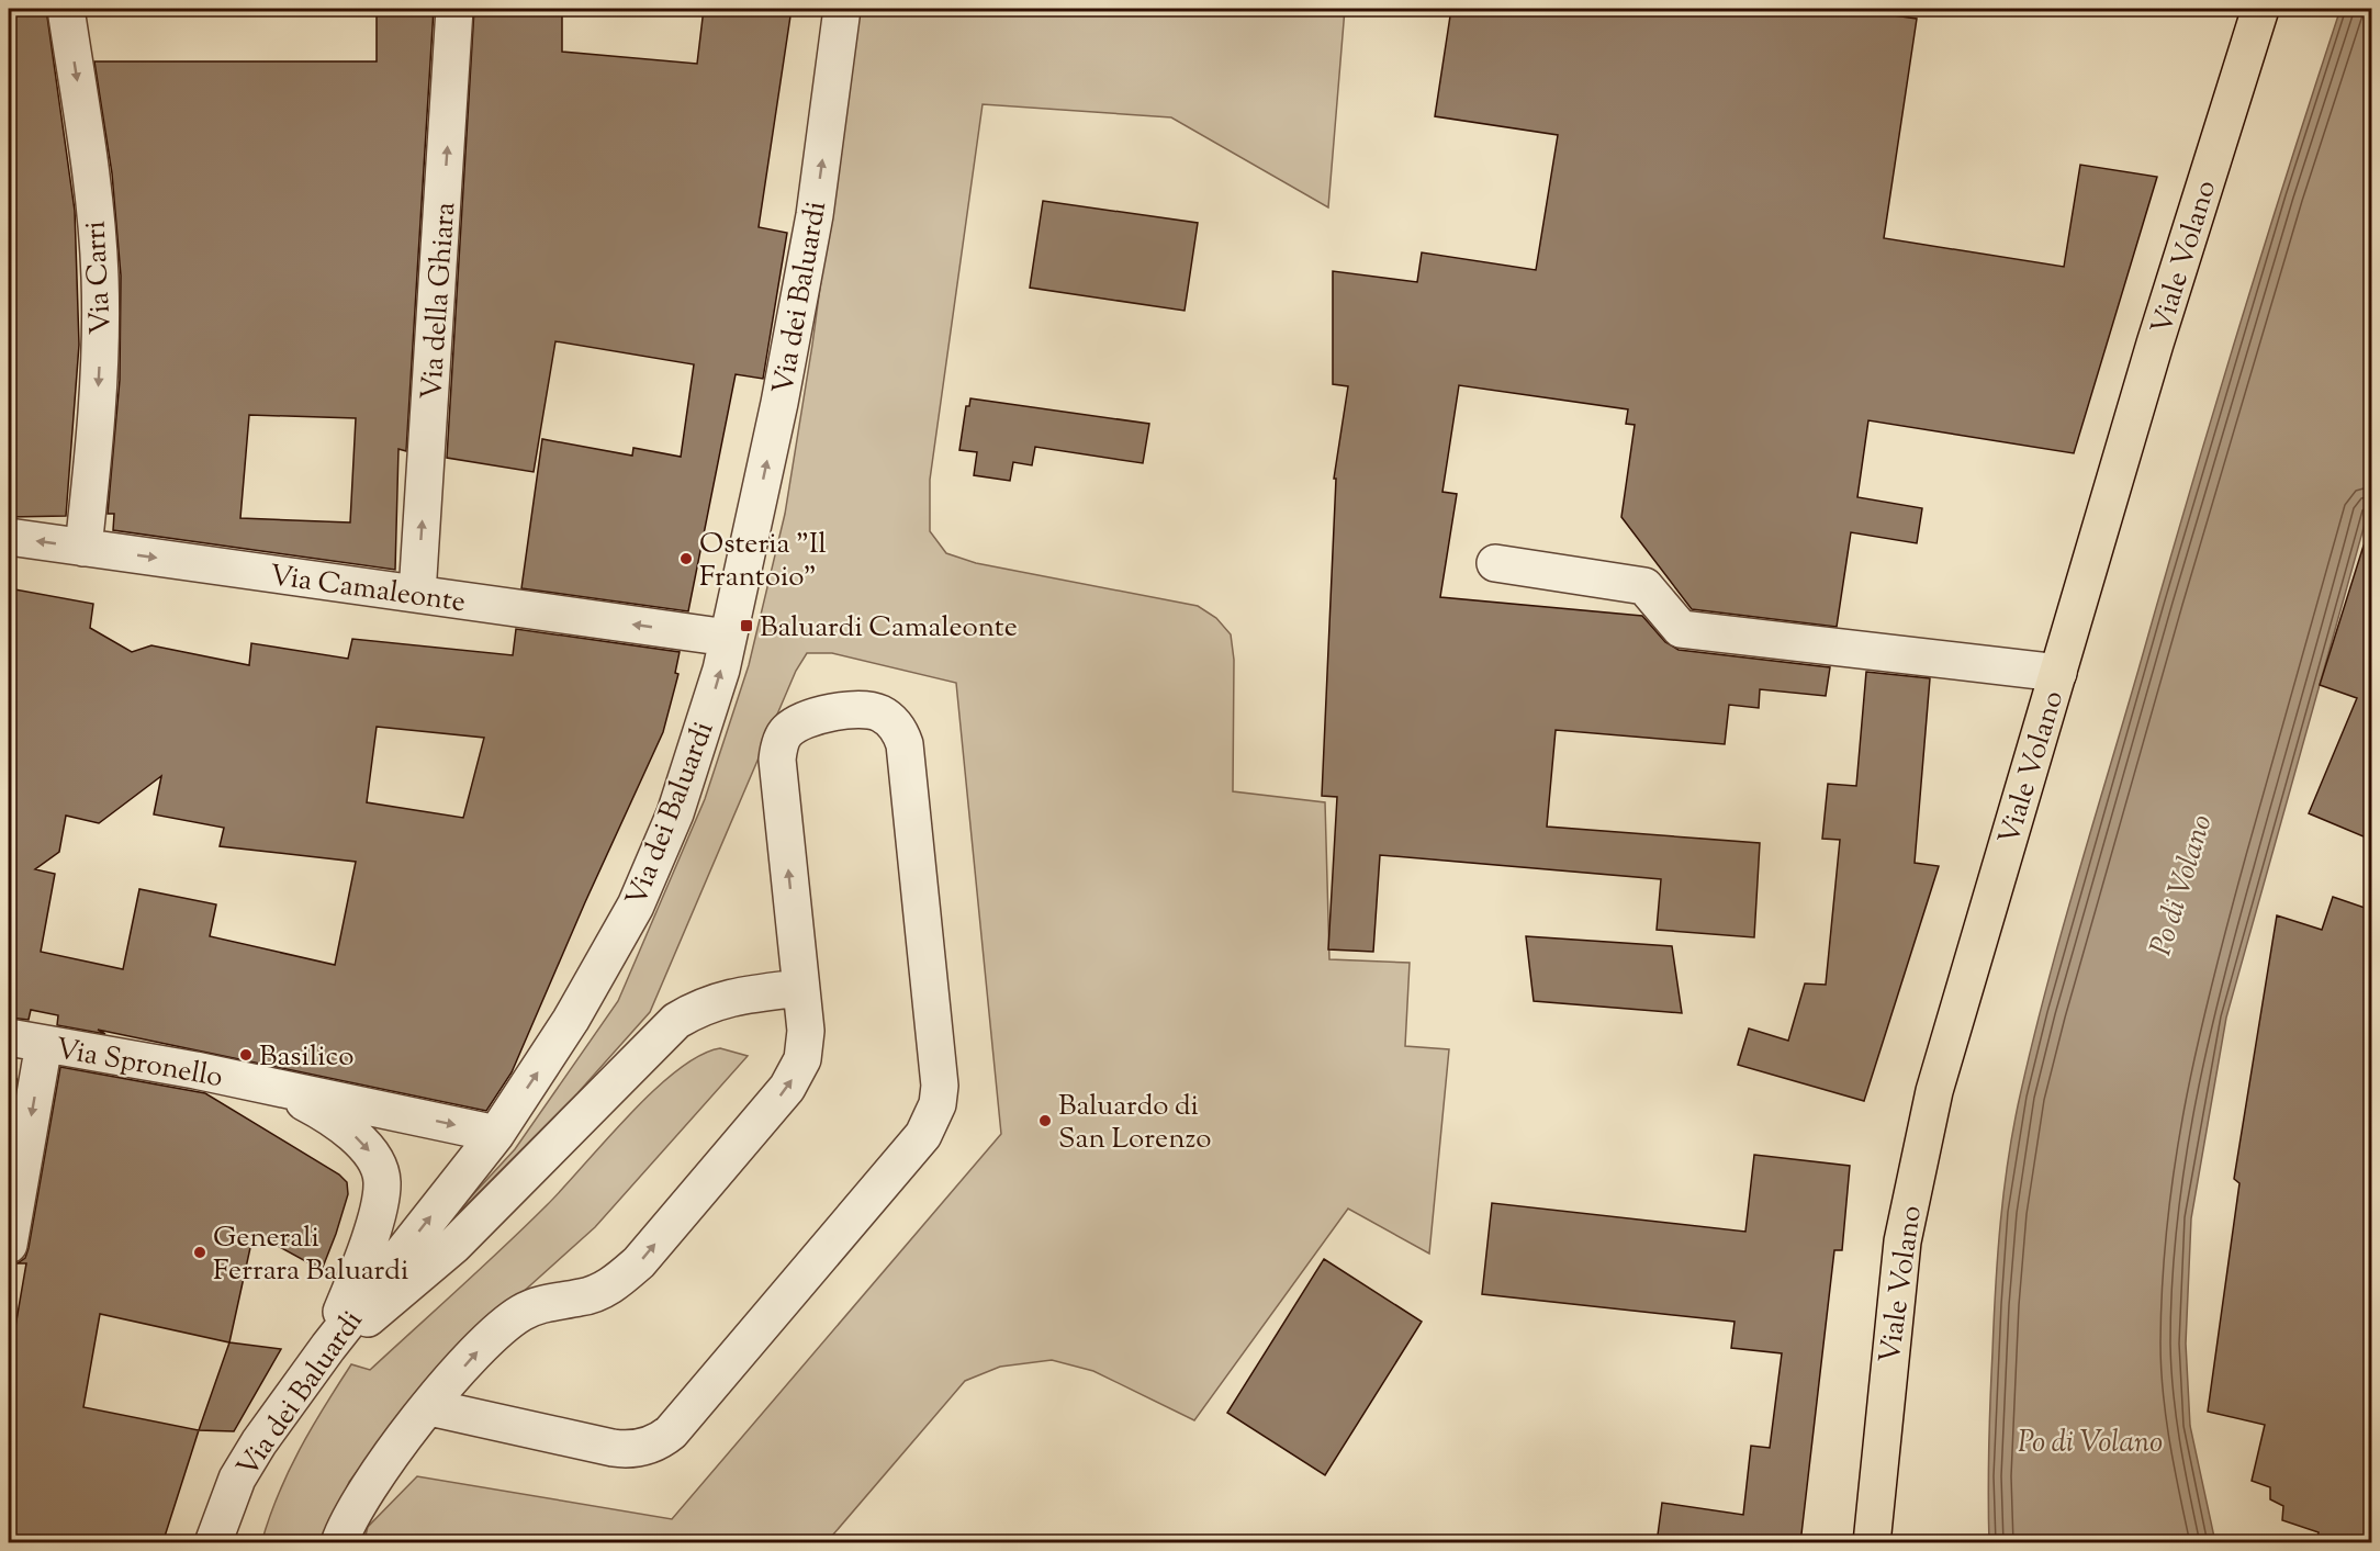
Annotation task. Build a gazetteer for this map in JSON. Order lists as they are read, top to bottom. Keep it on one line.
{"streets":{"main road":["Viale Volano"],"street":["Via Carri","Via dei Baluardi","Via della Ghiara","Via Camaleonte","Via Spronello"]},"crossings":[["Via Carri","Via Camaleonte"],["Via dei Baluardi","Via Camaleonte"],["Via dei Baluardi","Via Spronello"],["Via della Ghiara","Via Camaleonte"]],"one_way":["Via Carri","Via dei Baluardi","Via della Ghiara"],"water":["Po di Volano"],"places":{"other":["Osteria \"Il Frantoio\"","Basilico","Baluardo di San Lorenzo","Generali Ferrara Baluardi"],"transit":["Baluardi Camaleonte"]}}
